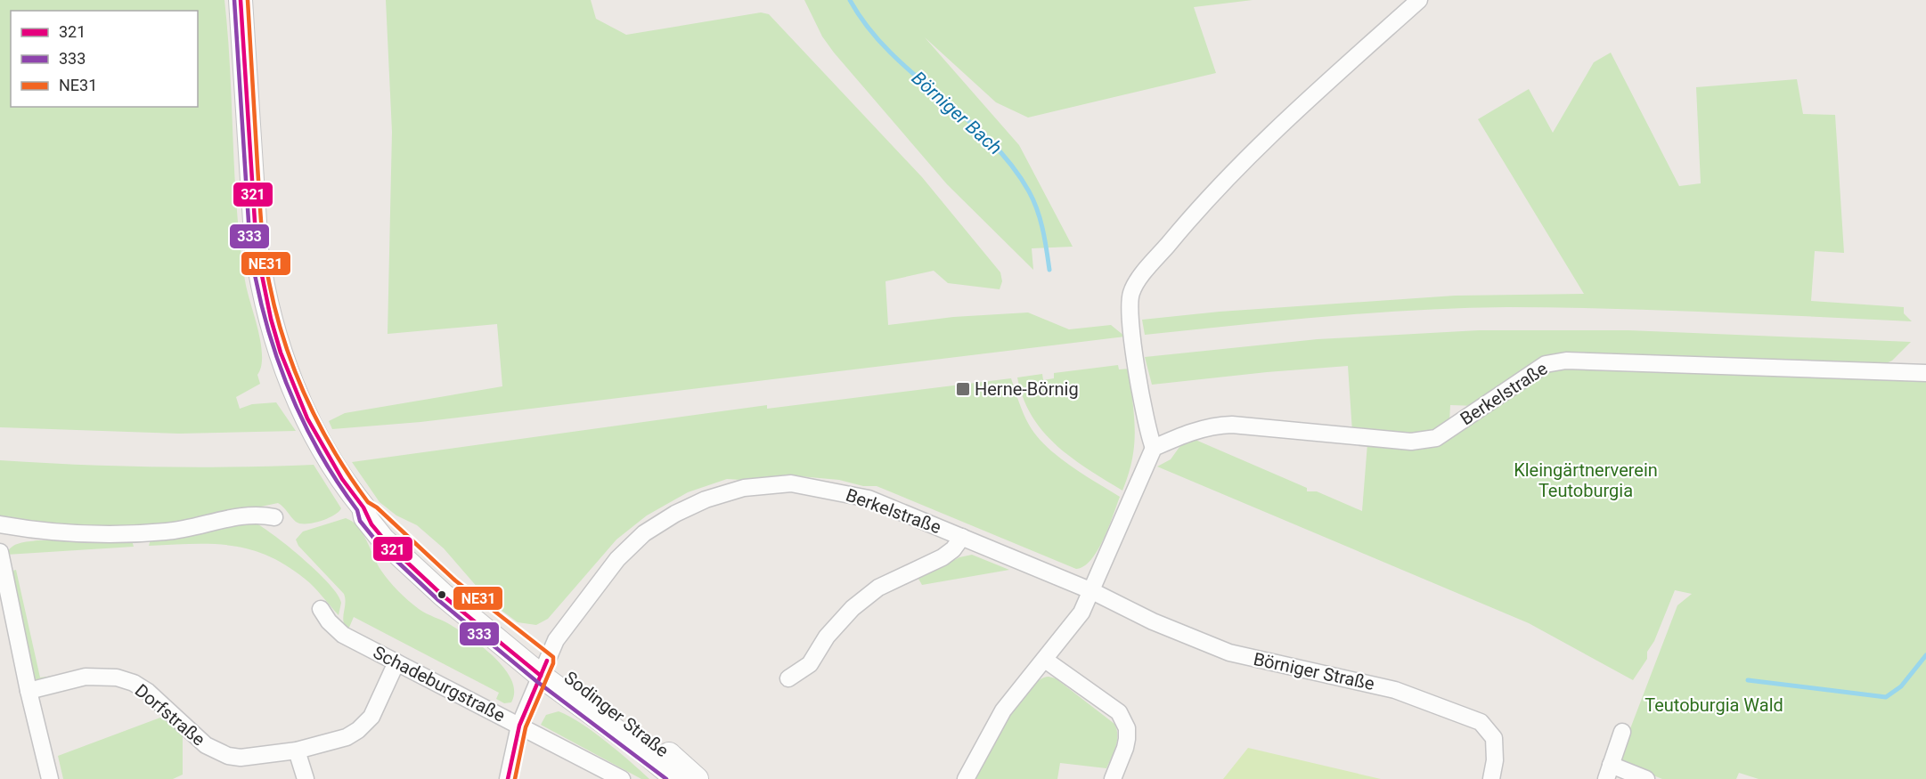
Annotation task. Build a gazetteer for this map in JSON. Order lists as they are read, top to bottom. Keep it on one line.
{"streets":{"main road":["Sodinger Straße"],"street":["Berkelstraße","Börniger Straße","Schadeburgstraße","Dorfstraße"]},"crossings":[["Berkelstraße","Börniger Straße"],["Berkelstraße","Sodinger Straße"],["Schadeburgstraße","Dorfstraße"]],"water":["Börniger Bach"],"parks":["Kleingärtnerverein Teutoburgia","Teutoburgia Wald"],"places":{"transit":["Herne-Börnig"]},"lines":["transit line 321","transit line 333","transit line NE31"],"legend":["321","333","NE31"]}
